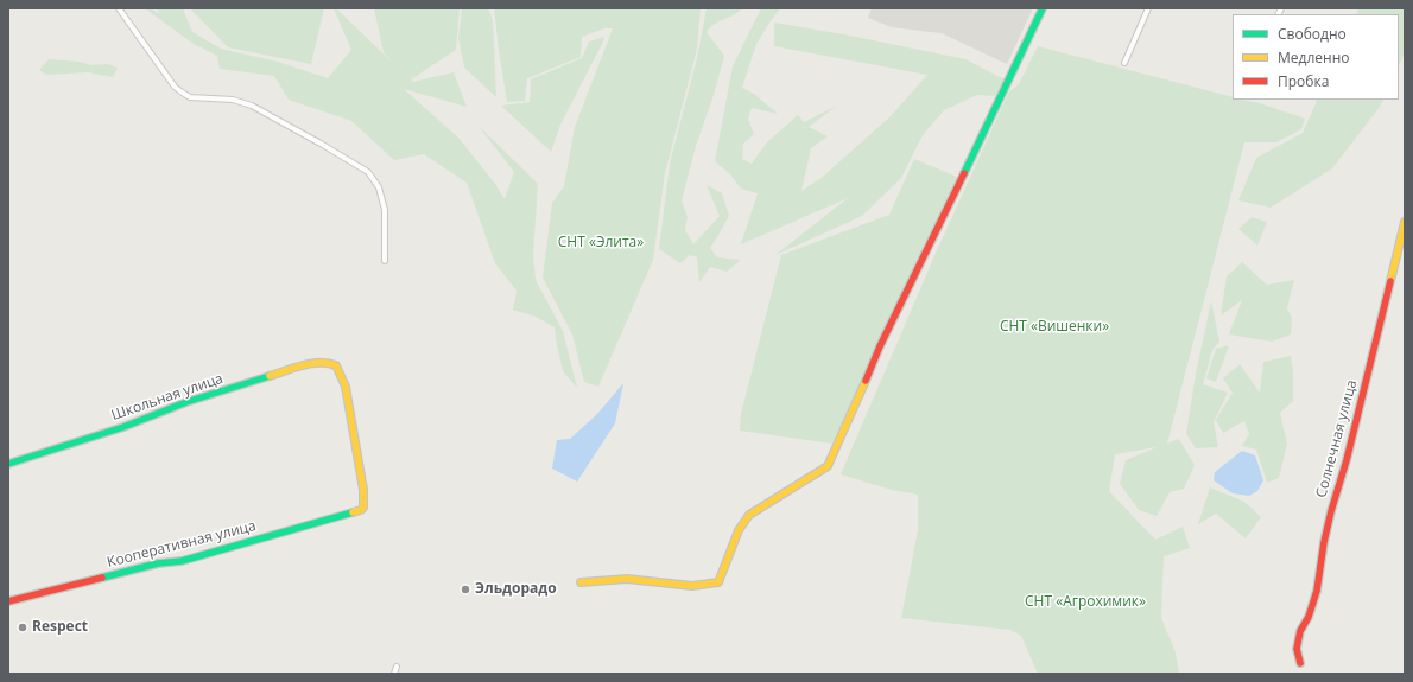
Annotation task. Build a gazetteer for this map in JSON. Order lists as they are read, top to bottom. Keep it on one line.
{"streets":{"street":["Школьная улица","Солнечная улица","Кооперативная улица"]},"crossings":[["Школьная улица","Кооперативная улица"]],"parks":["СНТ «Элита»","СНТ «Вишенки»","СНТ «Агрохимик»"],"places":["Эльдорадо","Respect"],"legend":["Свободно","Медленно","Пробка"]}
